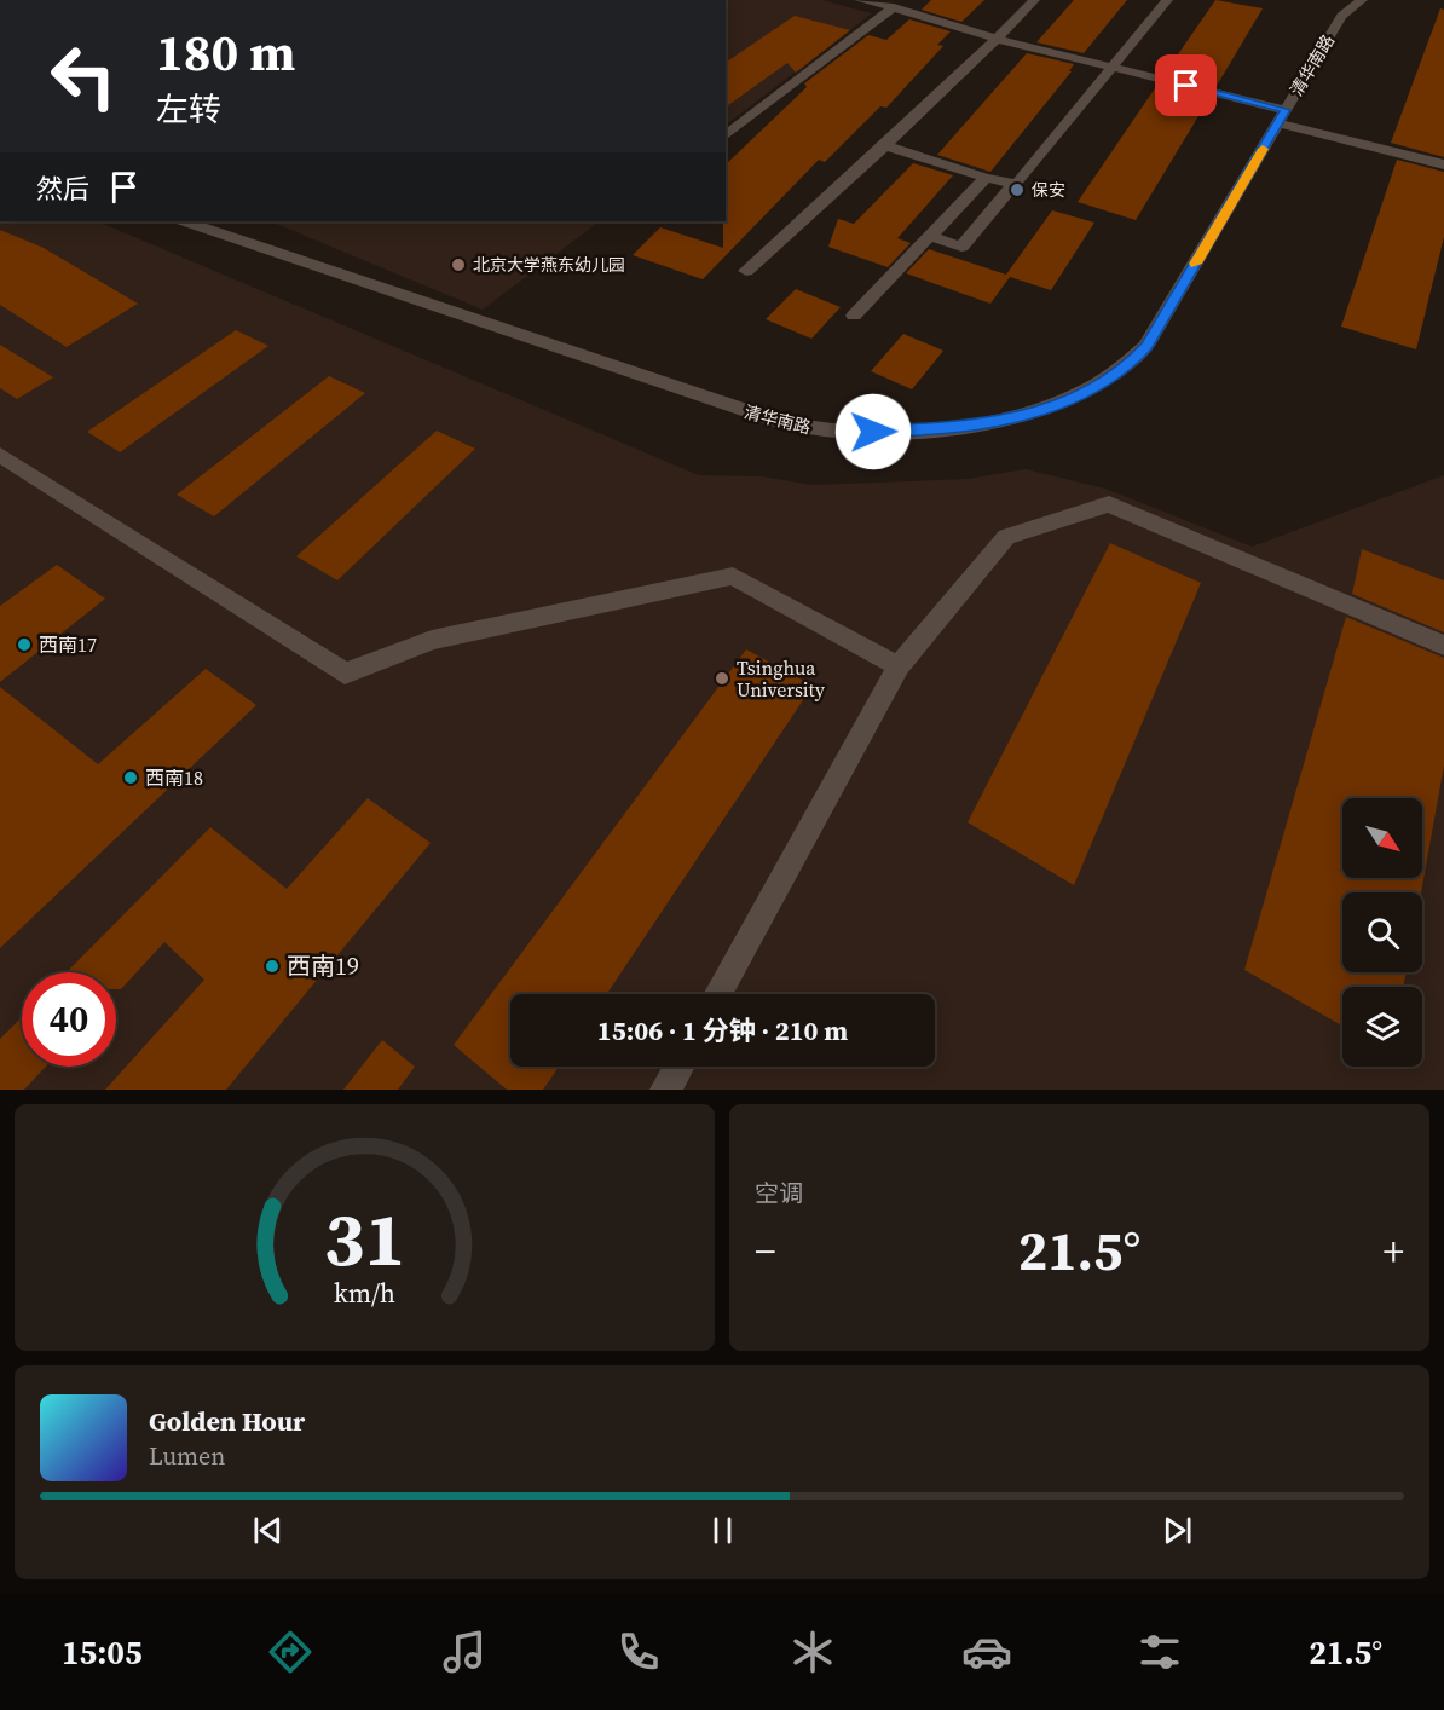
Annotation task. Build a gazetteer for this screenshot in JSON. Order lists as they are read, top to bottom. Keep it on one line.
{"streets":{"street":["清华南路"]},"places":["保安","北京大学燕东幼儿园","西南17","Tsinghua University","西南18","西南19"],"north":"bottom right","page":{"turn":["180 m","左转"],"then":"然后","limit":"40","trip":"15:06 · 1 分钟 · 210 m","tile":"空调","heat":["−","21.5°","+"],"song":["Golden Hour","Lumen"],"tabs":["15:05","21.5°"],"gauge":["31","km/h"]}}
